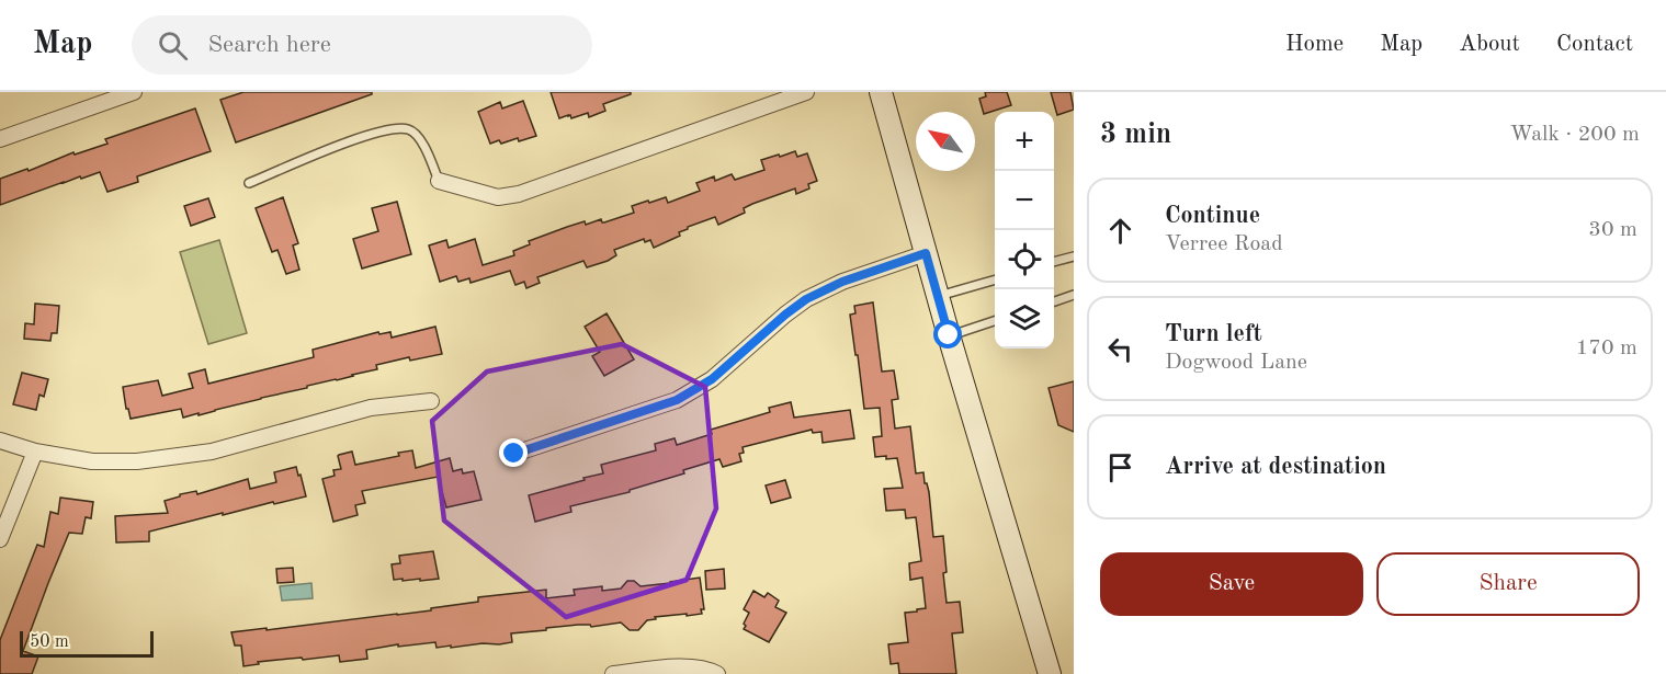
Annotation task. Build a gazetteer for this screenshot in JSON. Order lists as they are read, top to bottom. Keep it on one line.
{"scale_bar":"50 m","north":"top left","page":{"header":"Map","search":"Search here","nav":["Home","Map","About","Contact"],"heading":["3 min","Walk · 200 m"],"map_buttons":["+","−"],"list":[["Continue","Verree Road","30 m"],["Turn left","Dogwood Lane","170 m"],"Arrive at destination"],"buttons":["Save","Share"],"scale":"50 m"}}
